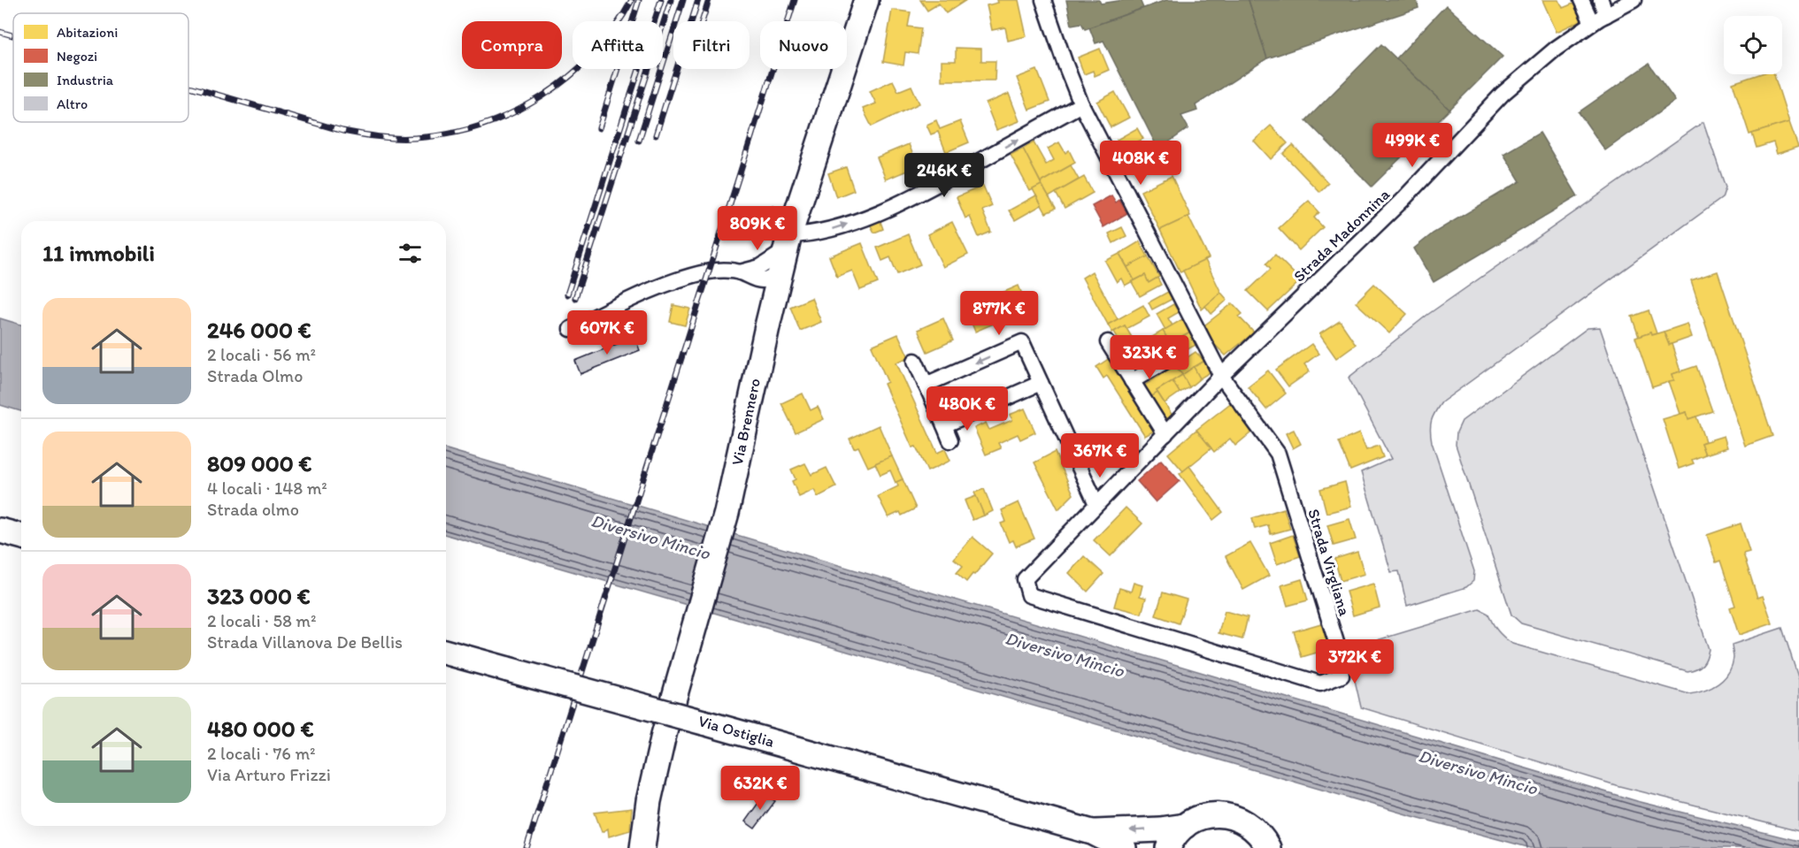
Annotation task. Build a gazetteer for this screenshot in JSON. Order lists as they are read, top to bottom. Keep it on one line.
{"streets":{"main road":["Via Brennero","Via Ostiglia"],"street":["Strada Madonnina","Strada Virgliana"]},"crossings":[["Strada Madonnina","Strada Virgliana"]],"water":["Diversivo Mincio"],"legend":["Abitazioni","Negozi","Industria","Altro"],"page":{"chip":["Compra","Affitta","Filtri","Nuovo"],"price":["499K €","408K €","246K €","809K €","877K €","607K €","323K €","480K €","367K €","372K €","632K €"],"heading":"11 immobili","list":[{"name":"246 000 €","note":"2 locali · 56 m² · Strada Olmo"},{"name":"809 000 €","note":"4 locali · 148 m² · Strada olmo"},{"name":"323 000 €","note":"2 locali · 58 m² · Strada Villanova De Bellis"},{"name":"480 000 €","note":"2 locali · 76 m² · Via Arturo Frizzi"}]}}
